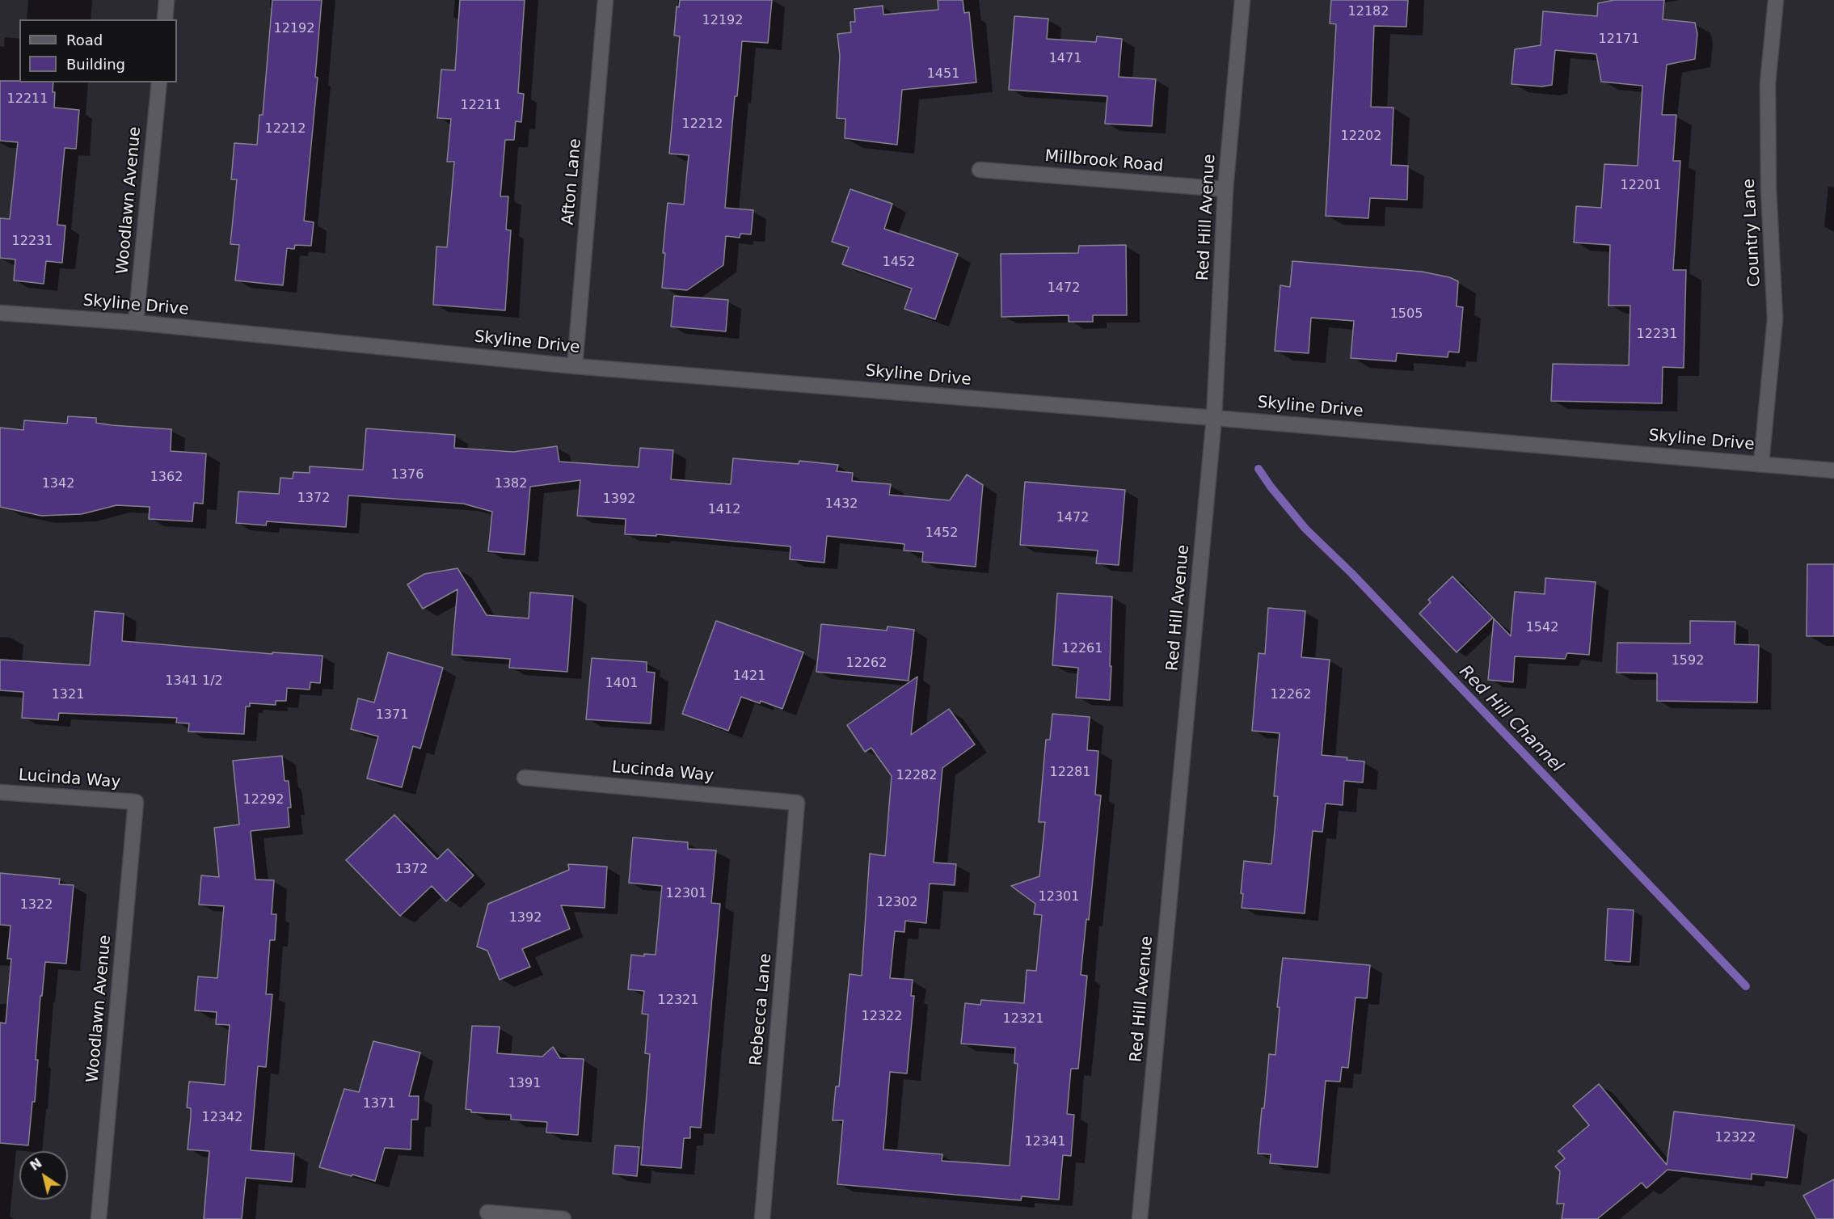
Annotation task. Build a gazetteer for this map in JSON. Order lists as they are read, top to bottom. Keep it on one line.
{"streets":{"street":["Millbrook Road","Afton Lane","Woodlawn Avenue","Red Hill Avenue","Country Lane","Skyline Drive","Lucinda Way","Rebecca Lane"]},"crossings":[["Millbrook Road","Red Hill Avenue"],["Afton Lane","Skyline Drive"],["Woodlawn Avenue","Skyline Drive"],["Woodlawn Avenue","Lucinda Way"],["Red Hill Avenue","Skyline Drive"],["Country Lane","Skyline Drive"],["Lucinda Way","Rebecca Lane"]],"water":["Red Hill Channel"],"house_numbers":["12182","12192","12192","12171","1471","1451","12211","12211","12212","12212","12202","12201","12231","1452","1472","1505","12231","1376","1362","1342","1382","1372","1392","1432","1412","1472","1452","1542","12261","1592","12262","1421","1341 1/2","1401","1321","12262","1371","12281","12282","12292","1372","12301","12301","12302","1322","1392","12321","12322","12321","1391","1371","12342","12322","12341"],"legend":["Road","Building"],"north":"top left"}
